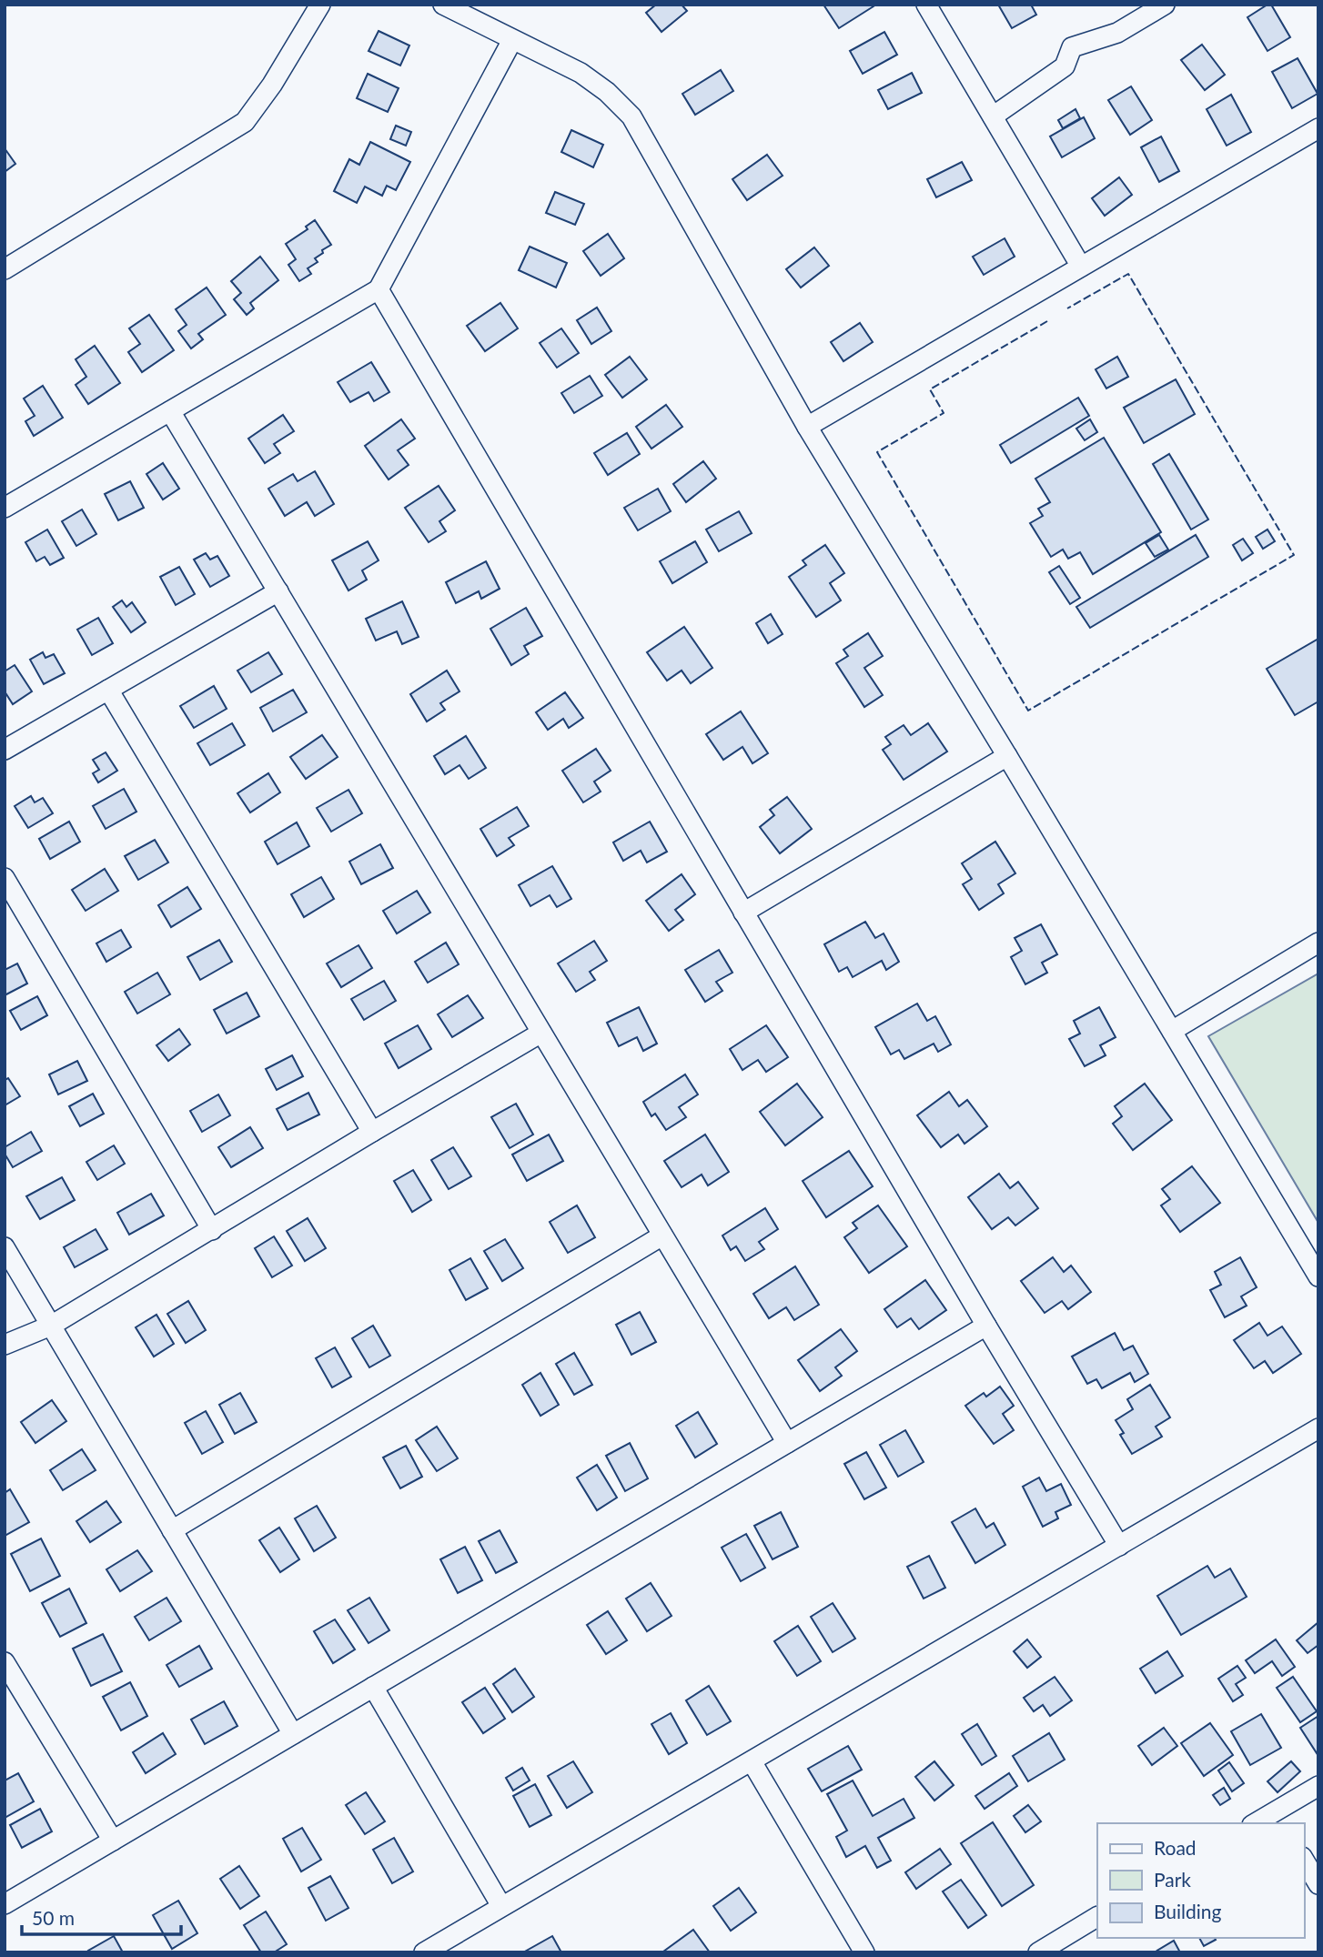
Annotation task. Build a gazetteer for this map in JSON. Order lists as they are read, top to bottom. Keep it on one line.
{"legend":["Road","Park","Building"],"scale_bar":"50 m"}
